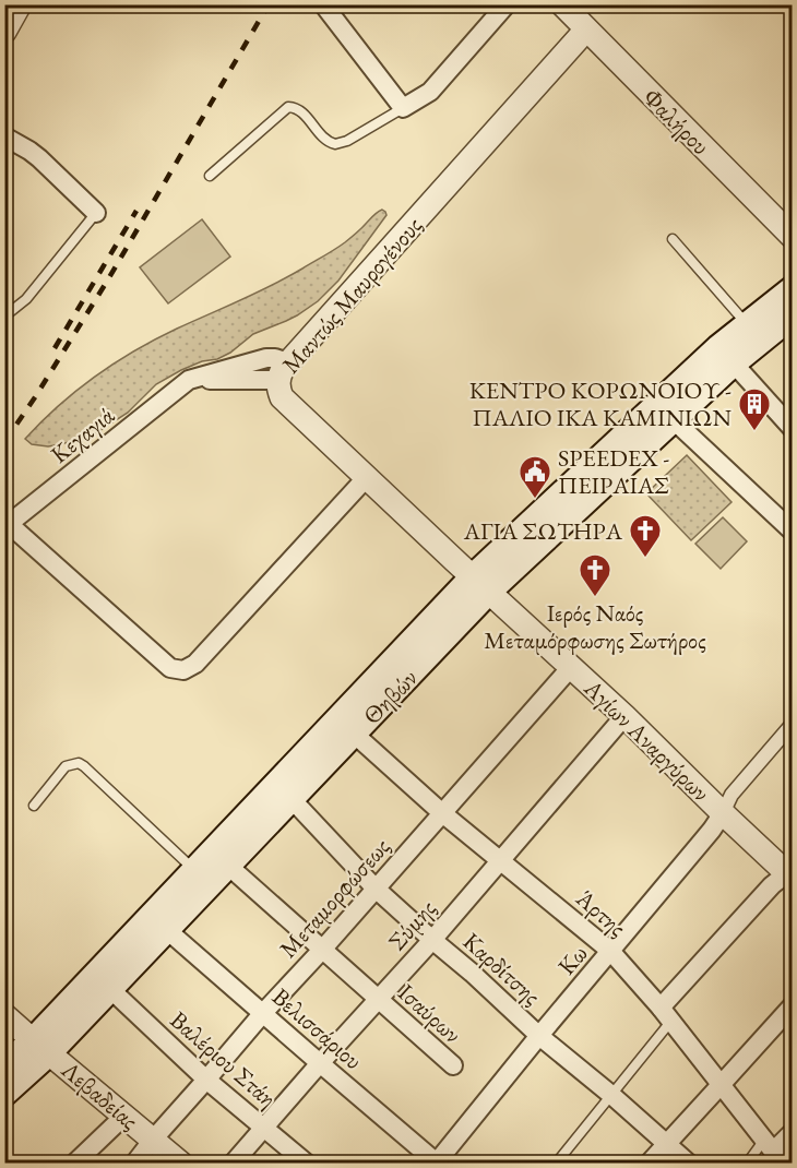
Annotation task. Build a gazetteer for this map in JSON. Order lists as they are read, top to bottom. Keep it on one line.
{"streets":{"main road":["Θηβών"],"street":["Φαλήρου","Μαντώς Μαυρογένους","Κεχαγιά","Αγίων Αναργύρων","Μεταμορφώσεως","Άρτης","Σύμης","Κω","Καρδίτσης","Ισαύρων","Βελισσάριου","Βαλέριου Στάη","Λεβαδείας"]},"crossings":[["Φαλήρου","Μαντώς Μαυρογένους"],["Μαντώς Μαυρογένους","Κεχαγιά"],["Μαντώς Μαυρογένους","Θηβών"],["Μαντώς Μαυρογένους","Αγίων Αναργύρων"],["Θηβών","Αγίων Αναργύρων"],["Θηβών","Άρτης"],["Θηβών","Καρδίτσης"],["Θηβών","Ισαύρων"],["Θηβών","Βελισσάριου"],["Θηβών","Βαλέριου Στάη"],["Θηβών","Λεβαδείας"],["Αγίων Αναργύρων","Μεταμορφώσεως"],["Αγίων Αναργύρων","Σύμης"],["Αγίων Αναργύρων","Κω"],["Μεταμορφώσεως","Άρτης"],["Μεταμορφώσεως","Καρδίτσης"],["Μεταμορφώσεως","Ισαύρων"],["Μεταμορφώσεως","Βελισσάριου"],["Μεταμορφώσεως","Βαλέριου Στάη"],["Μεταμορφώσεως","Λεβαδείας"],["Άρτης","Σύμης"],["Άρτης","Κω"],["Σύμης","Καρδίτσης"],["Σύμης","Ισαύρων"],["Σύμης","Βελισσάριου"],["Σύμης","Βαλέριου Στάη"],["Κω","Καρδίτσης"],["Κω","Βελισσάριου"]],"places":{"building":["ΚΕΝΤΡΟ ΚΟΡΩΝΟΙΟΥ - ΠΑΛΙΟ ΙΚΑ ΚΑΜΙΝΙΩΝ"],"public building":["SPEEDEX - ΠΕΙΡΑΙΑΣ"],"church":["ΑΓΙΑ ΣΩΤΗΡΑ","Ιερός Ναός Μεταμόρφωσης Σωτήρος"]}}
